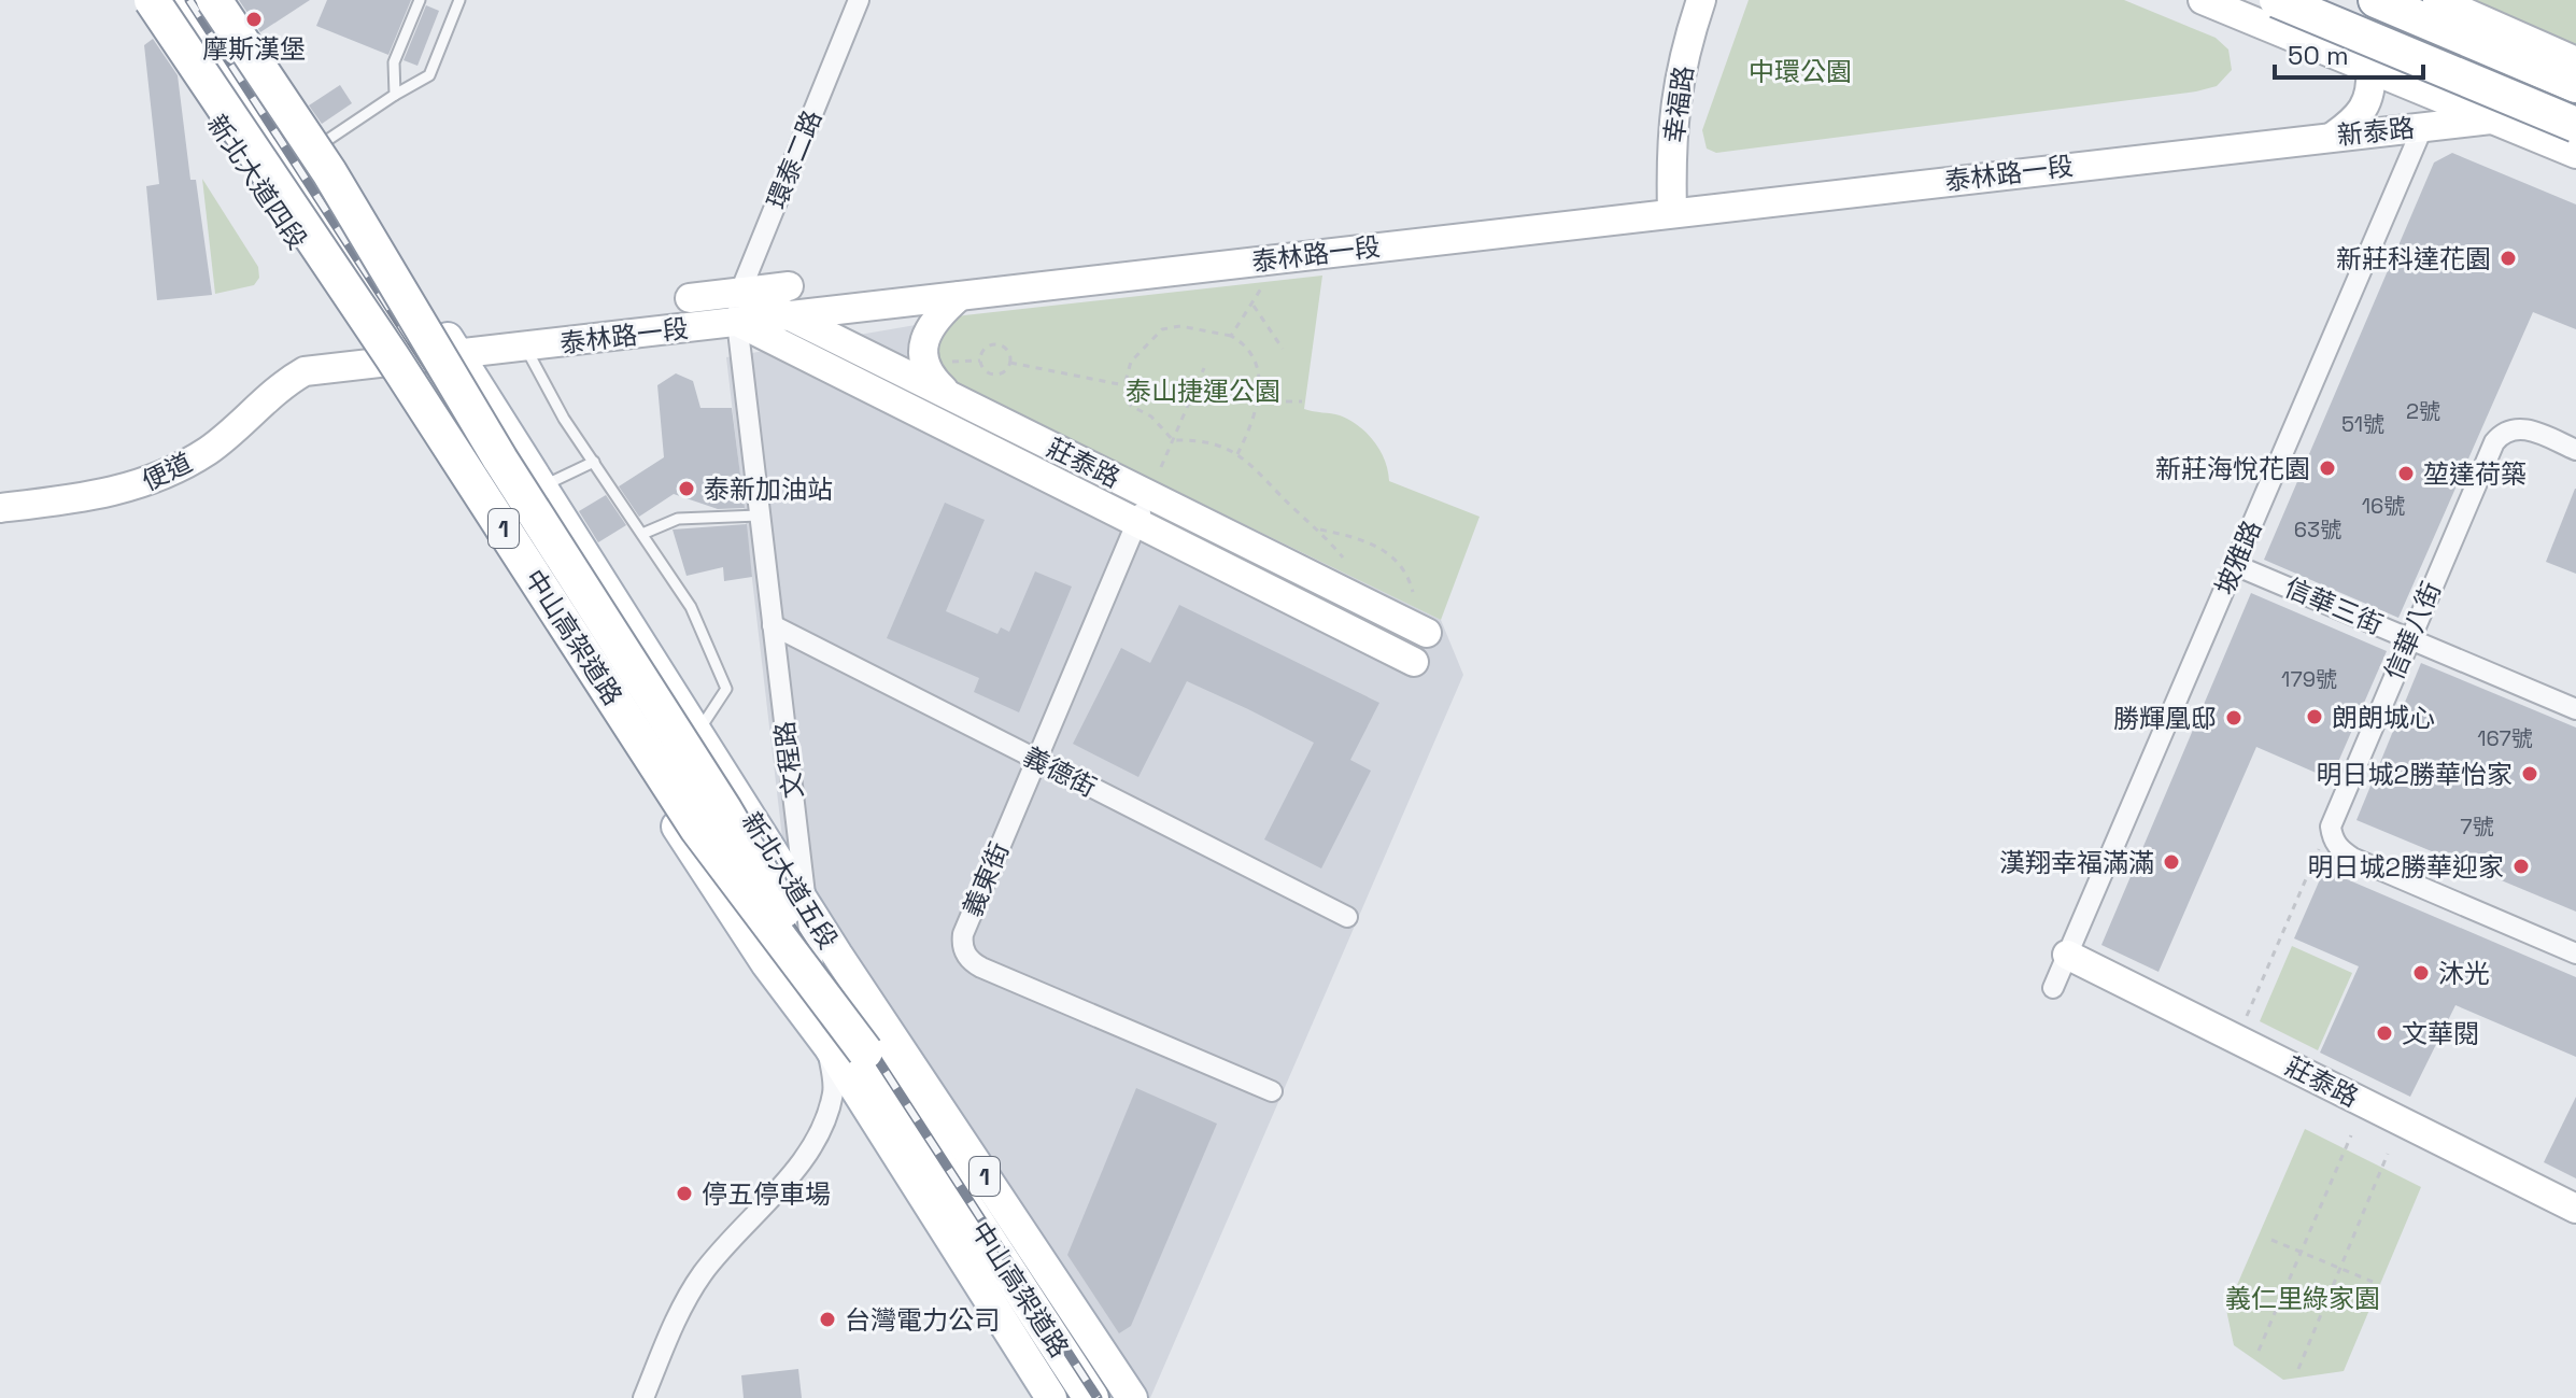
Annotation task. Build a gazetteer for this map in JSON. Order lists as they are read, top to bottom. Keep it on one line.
{"streets":{"highway":["1","中山高架道路"],"main road":["幸福路","新泰路","泰林路一段","新北大道四段","莊泰路","便道","新北大道五段"],"street":["環泰二路","坡雅路","信華三街","信華八街","文程路","義德街","義東街"]},"crossings":[["幸福路","泰林路一段"],["新泰路","泰林路一段"],["新泰路","坡雅路"],["環泰二路","泰林路一段"],["環泰二路","莊泰路"],["環泰二路","文程路"],["泰林路一段","新北大道四段"],["泰林路一段","莊泰路"],["泰林路一段","便道"],["泰林路一段","1"],["泰林路一段","文程路"],["泰林路一段","新北大道五段"],["新北大道四段","1"],["莊泰路","坡雅路"],["莊泰路","文程路"],["莊泰路","義東街"],["1","文程路"],["1","新北大道五段"],["坡雅路","信華三街"],["信華三街","信華八街"],["文程路","義德街"],["文程路","新北大道五段"],["義德街","義東街"]],"parks":["中環公園","泰山捷運公園","義仁里綠家園"],"places":["摩斯漢堡","新莊科達花園","新莊海悅花園","堃達荷築","泰新加油站","朗朗城心","勝輝凰邸","明日城2勝華怡家","漢翔幸福滿滿","明日城2勝華迎家","沐光","文華閱","停五停車場","台灣電力公司"],"house_numbers":["2號","51號","16號","63號","179號","167號","7號"],"scale_bar":"50 m"}
